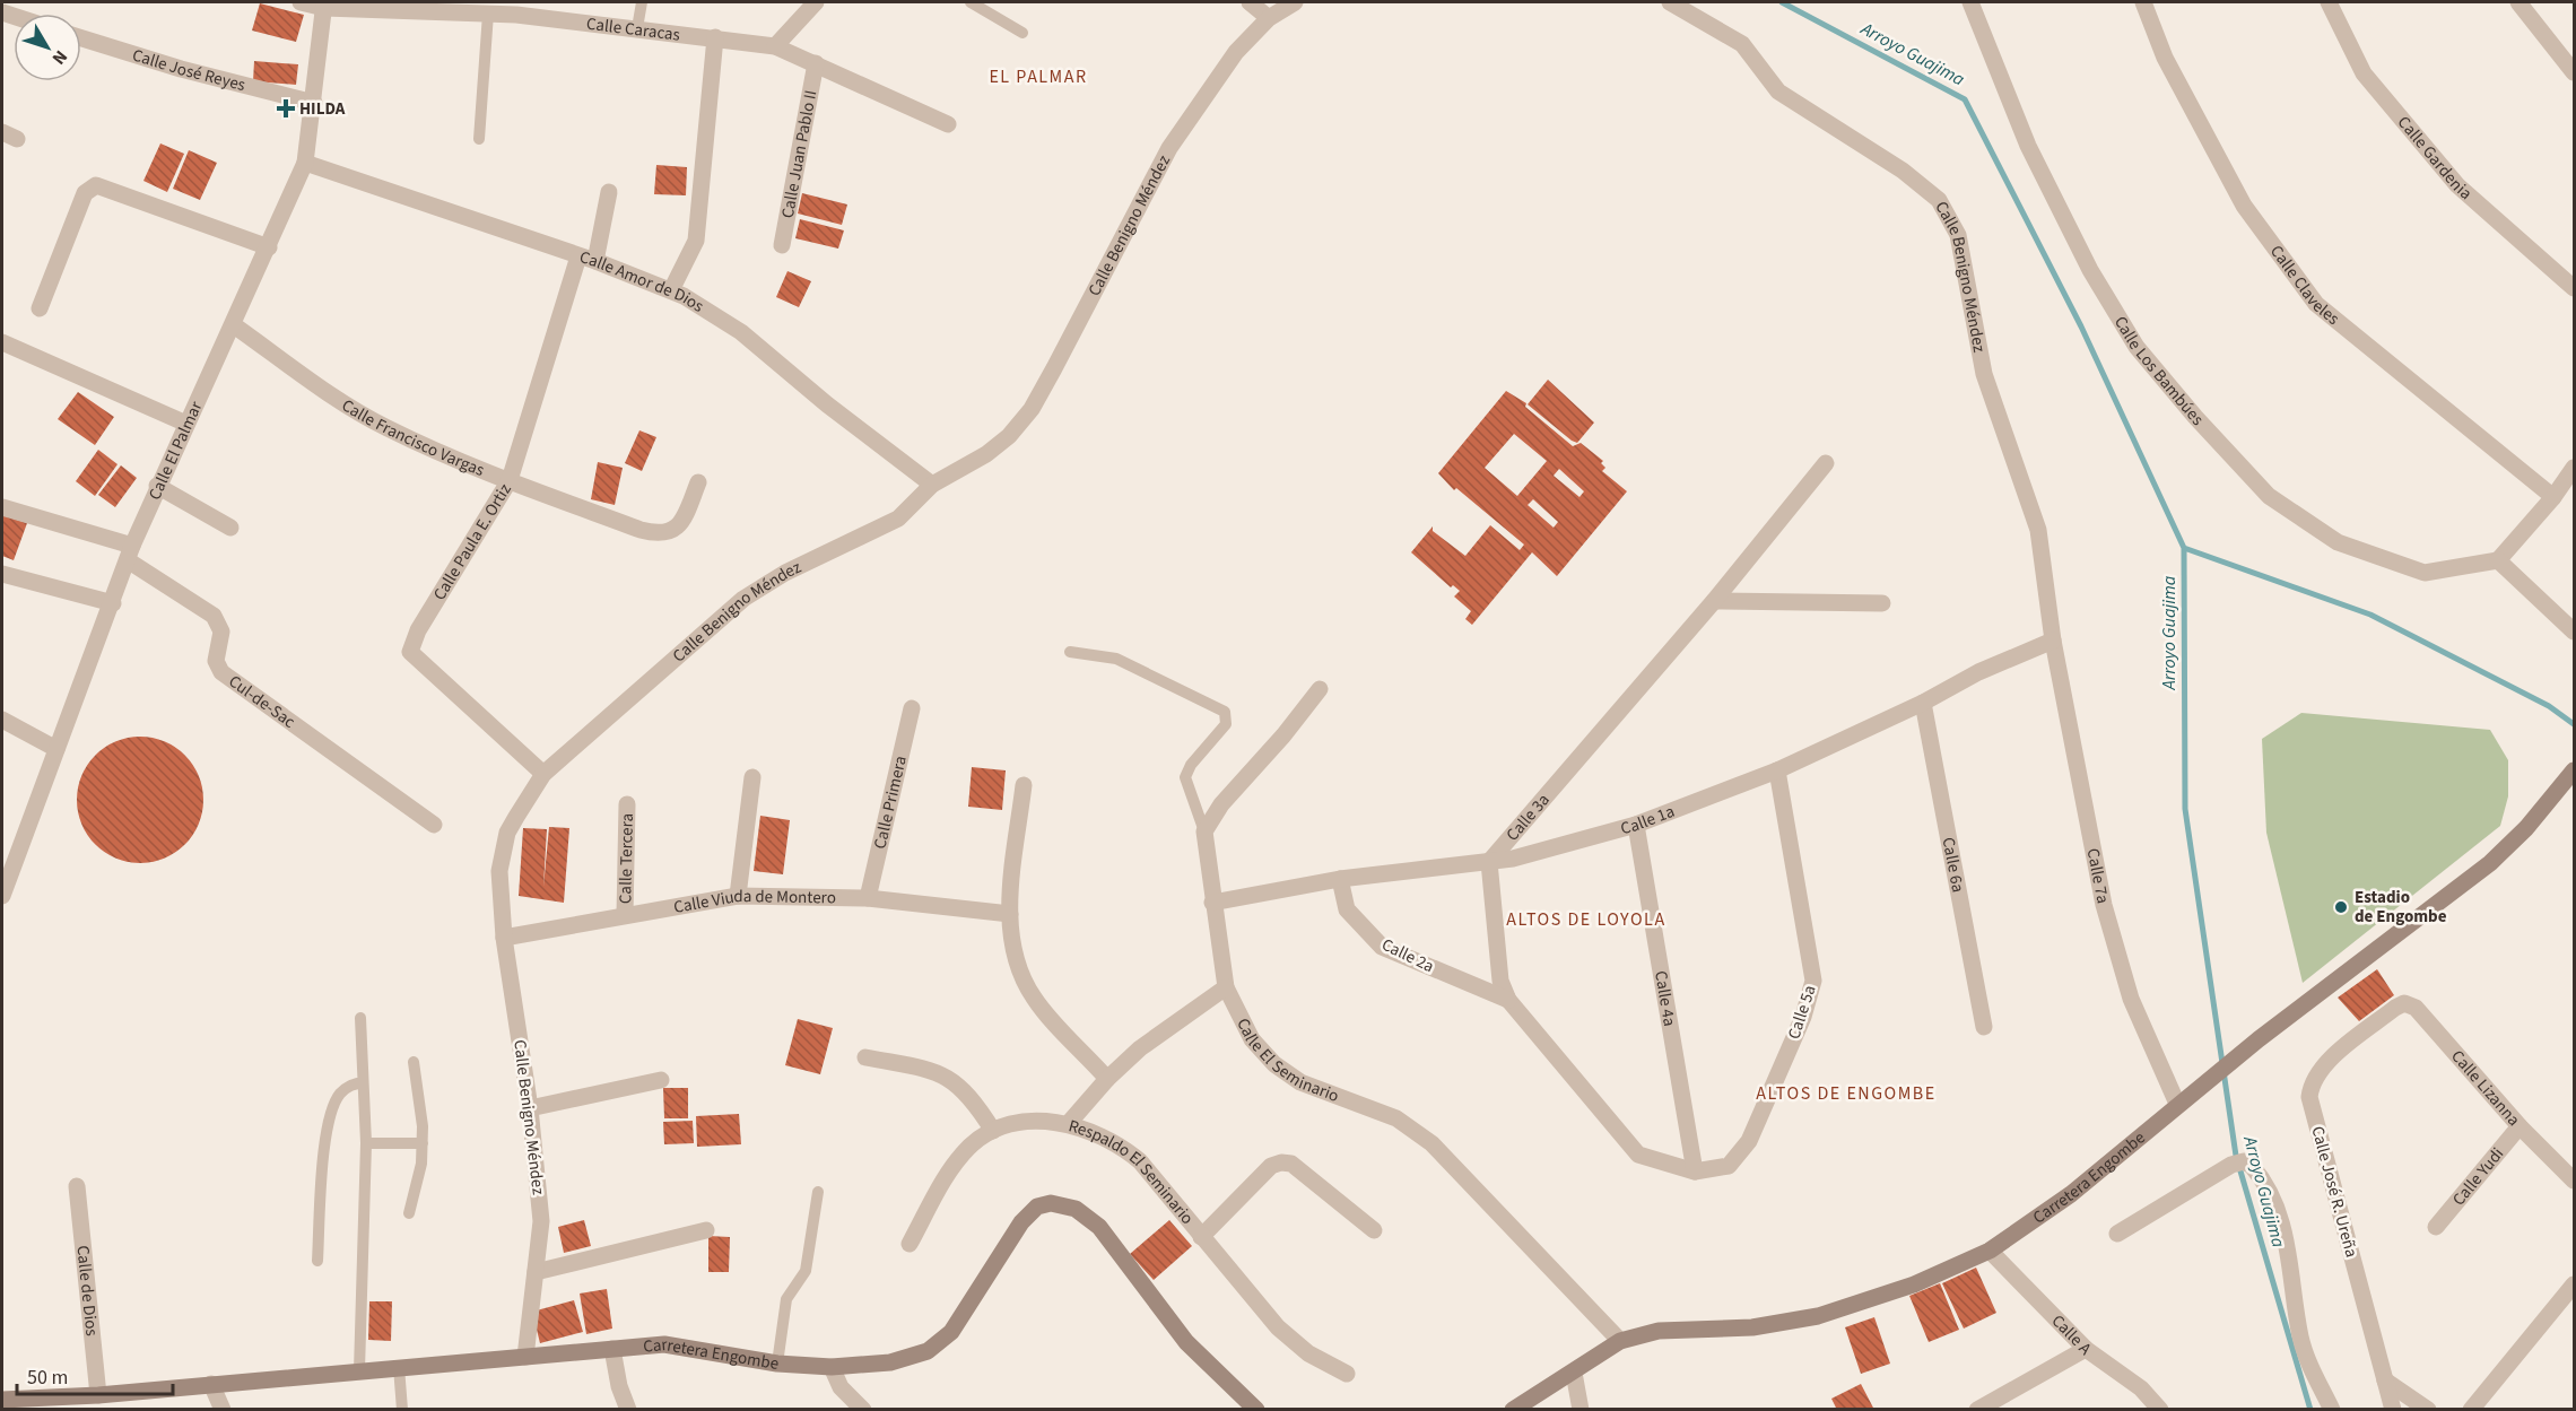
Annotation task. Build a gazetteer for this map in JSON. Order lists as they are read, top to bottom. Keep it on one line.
{"streets":{"street":["Calle Caracas","Calle José Reyes","Calle Juan Pablo II","Calle Gardenia","Calle Benigno Méndez","Calle Amor de Dios","Calle Claveles","Calle Los Bambúes","Calle Francisco Vargas","Calle El Palmar","Calle Paula E. Ortiz","Cul-de-Sac","Calle Primera","Calle 3a","Calle 1a","Calle Tercera","Calle 6a","Calle 7a","Calle Viuda de Montero","Calle 2a","Calle 4a","Calle 5a","Calle El Seminario","Calle Lizanna","Respaldo El Seminario","Calle Yudi","Carretera Engombe","Calle José R. Ureña","Calle de Dios","Calle A"]},"crossings":[["Calle Caracas","Calle Juan Pablo II"],["Calle Caracas","Calle El Palmar"],["Calle José Reyes","Calle El Palmar"],["Calle Benigno Méndez","Calle Amor de Dios"],["Calle Benigno Méndez","Calle Paula E. Ortiz"],["Calle Benigno Méndez","Calle 1a"],["Calle Benigno Méndez","Calle 7a"],["Calle Benigno Méndez","Calle Viuda de Montero"],["Calle Benigno Méndez","Carretera Engombe"],["Calle Amor de Dios","Calle El Palmar"],["Calle Amor de Dios","Calle Paula E. Ortiz"],["Calle Francisco Vargas","Calle El Palmar"],["Calle Francisco Vargas","Calle Paula E. Ortiz"],["Calle El Palmar","Cul-de-Sac"],["Calle Primera","Calle Viuda de Montero"],["Calle 3a","Calle 1a"],["Calle 1a","Calle 6a"],["Calle 1a","Calle 7a"],["Calle 1a","Calle 2a"],["Calle 1a","Calle 4a"],["Calle 1a","Calle 5a"],["Calle 1a","Calle El Seminario"],["Calle Tercera","Calle Viuda de Montero"],["Calle 7a","Carretera Engombe"],["Calle 4a","Calle 5a"],["Calle El Seminario","Carretera Engombe"],["Calle Lizanna","Calle Yudi"],["Calle Lizanna","Calle José R. Ureña"],["Carretera Engombe","Calle de Dios"],["Carretera Engombe","Calle A"]],"districts":["EL PALMAR","ALTOS DE LOYOLA","ALTOS DE ENGOMBE"],"water":["Arroyo Guajima"],"places":{"health":["HILDA"],"other":["Estadio de Engombe"]},"scale_bar":"50 m","north":"bottom right"}
